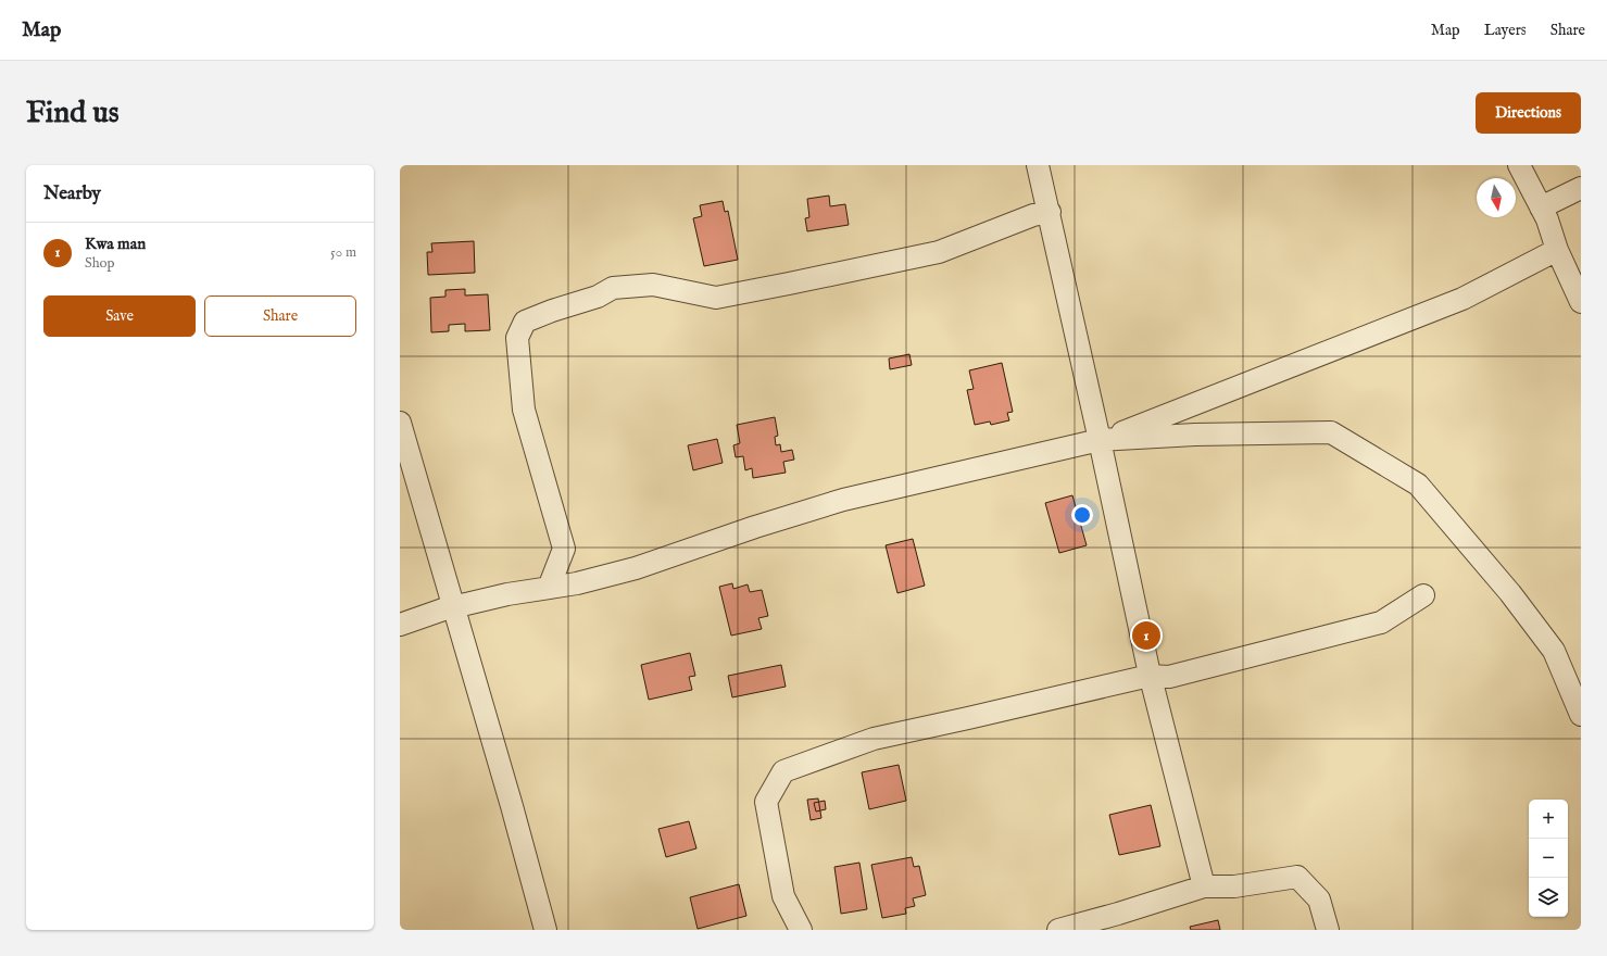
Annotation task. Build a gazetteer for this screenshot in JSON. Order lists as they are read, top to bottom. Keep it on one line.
{"north":"bottom","page":{"header":"Map","nav":["Map","Layers","Share"],"buttons":["Directions",["Save","Share"]],"title":"Find us","heading":"Nearby","list":[{"mark":"1","name":"Kwa man","note":"Shop","value":"50 m"}],"pins":"1","map_buttons":["+","−"]}}
